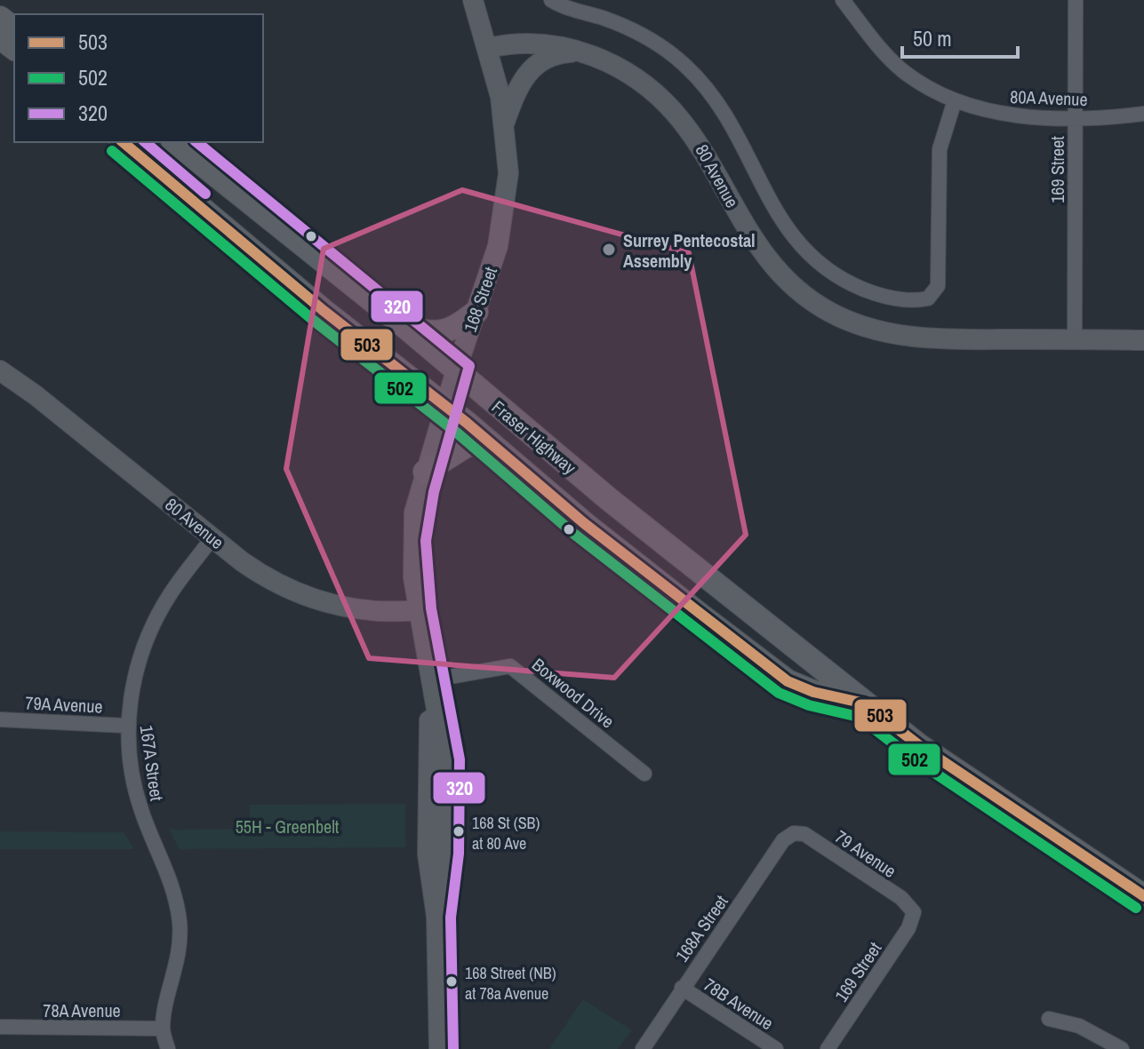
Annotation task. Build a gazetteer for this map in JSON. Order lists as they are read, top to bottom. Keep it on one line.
{"streets":{"main road":["80 Avenue","168 Street","Fraser Highway"],"street":["80A Avenue","169 Street","Boxwood Drive","79A Avenue","167A Street","79 Avenue","168A Street","78B Avenue","78A Avenue"]},"crossings":[["80A Avenue","169 Street"],["169 Street","80 Avenue"],["169 Street","79 Avenue"],["80 Avenue","168 Street"],["80 Avenue","167A Street"],["168 Street","Fraser Highway"],["168 Street","Boxwood Drive"],["79A Avenue","167A Street"],["167A Street","78A Avenue"],["79 Avenue","168A Street"],["168A Street","78B Avenue"]],"parks":["55H - Greenbelt"],"places":["Surrey Pentecostal Assembly","168 St (SB) at 80 Ave","168 Street (NB) at 78a Avenue"],"lines":["transit line 503","transit line 320","transit line 502"],"legend":["503","502","320"],"scale_bar":"50 m"}
